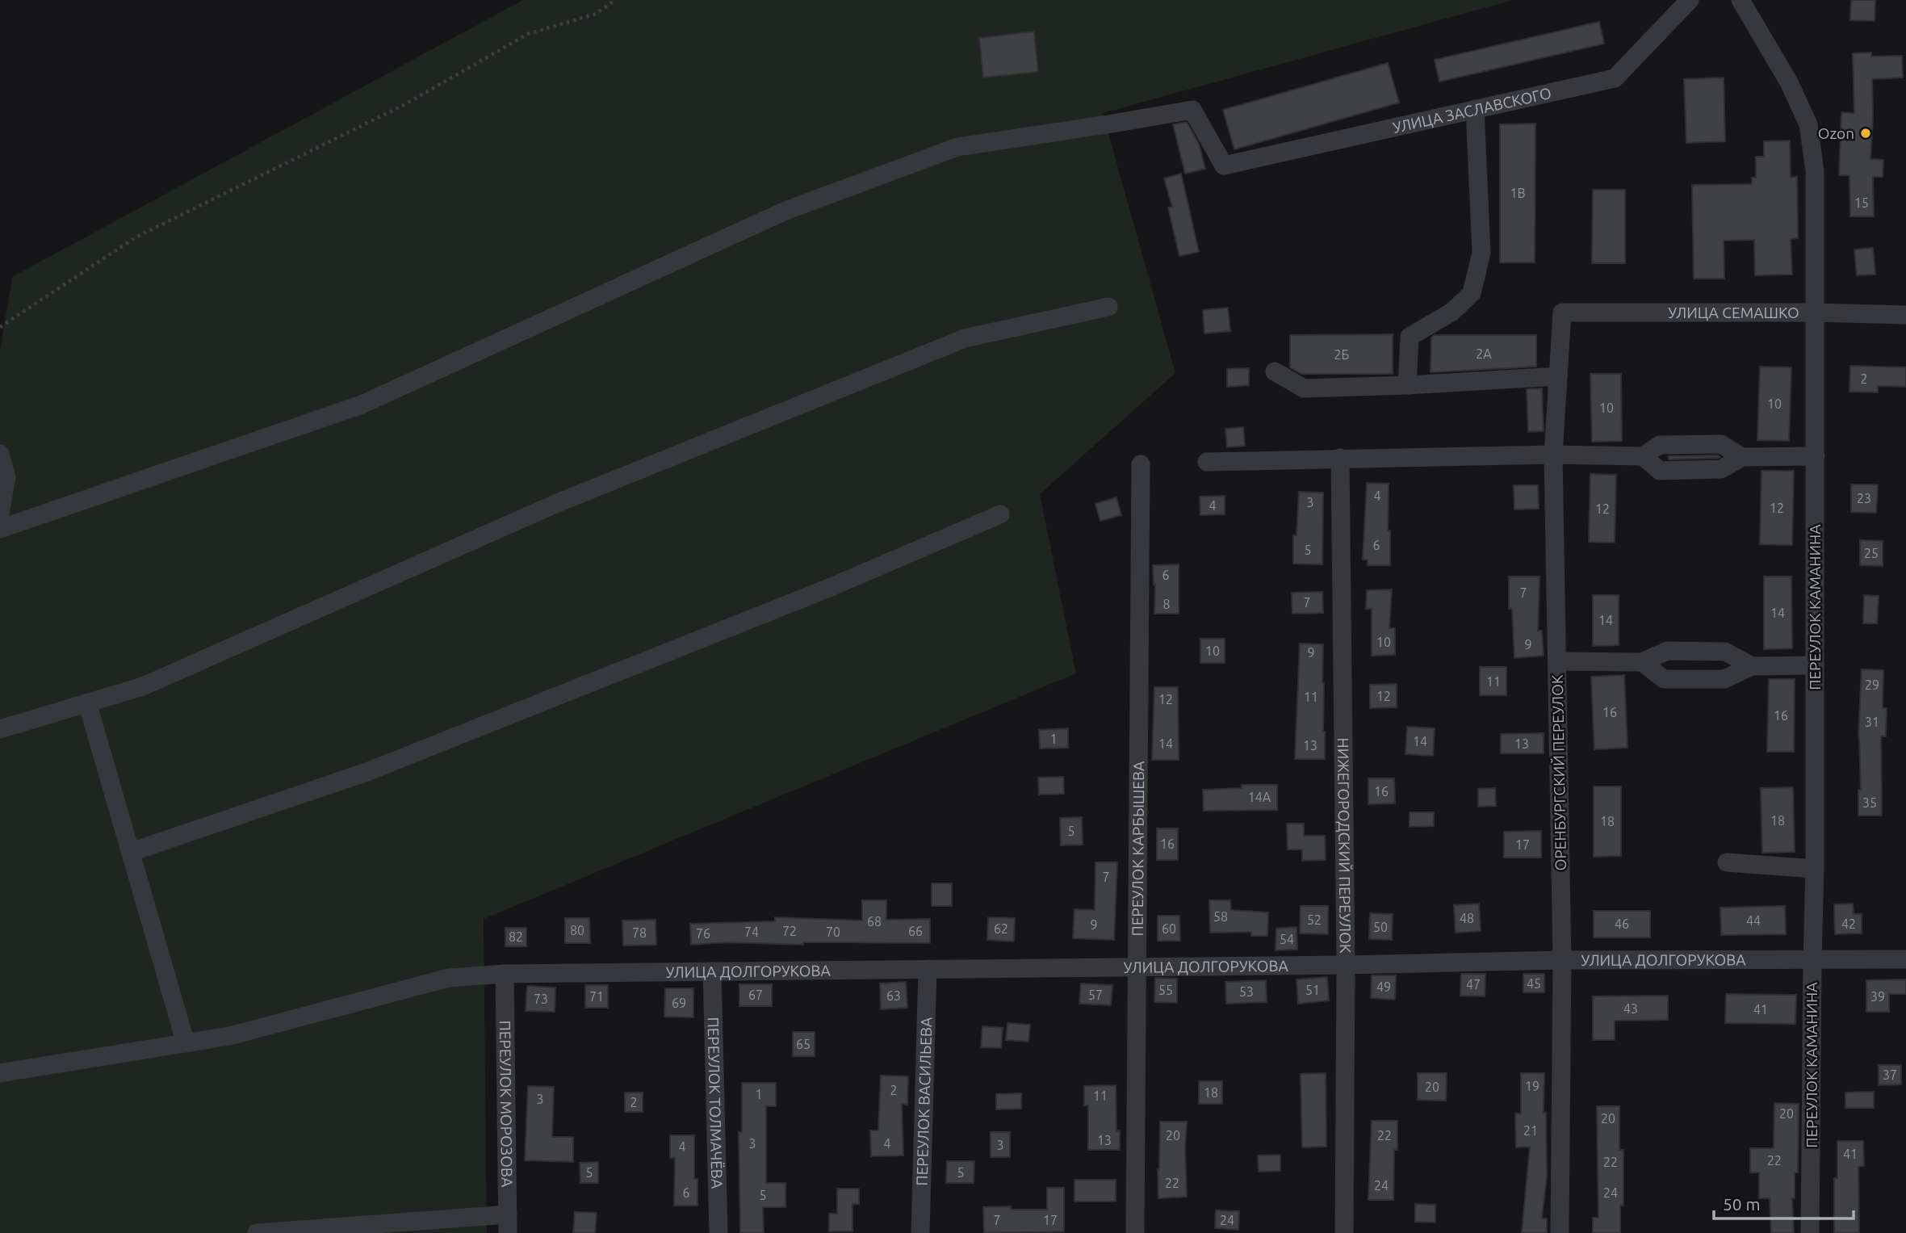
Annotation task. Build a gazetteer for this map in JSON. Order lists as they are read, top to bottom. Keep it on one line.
{"streets":{"street":["УЛИЦА ЗАСЛАВСКОГО","УЛИЦА СЕМАШКО","ПЕРЕУЛОК КАМАНИНА","ОРЕНБУРГСКИЙ ПЕРЕУЛОК","НИЖЕГОРОДСКИЙ ПЕРЕУЛОК","ПЕРЕУЛОК КАРБЫШЕВА","УЛИЦА ДОЛГОРУКОВА","ПЕРЕУЛОК ВАСИЛЬЕВА","ПЕРЕУЛОК ТОЛМАЧЁВА","ПЕРЕУЛОК МОРОЗОВА"]},"crossings":[["УЛИЦА СЕМАШКО","ПЕРЕУЛОК КАМАНИНА"],["УЛИЦА СЕМАШКО","ОРЕНБУРГСКИЙ ПЕРЕУЛОК"],["ПЕРЕУЛОК КАМАНИНА","УЛИЦА ДОЛГОРУКОВА"],["ОРЕНБУРГСКИЙ ПЕРЕУЛОК","УЛИЦА ДОЛГОРУКОВА"],["НИЖЕГОРОДСКИЙ ПЕРЕУЛОК","УЛИЦА ДОЛГОРУКОВА"],["ПЕРЕУЛОК КАРБЫШЕВА","УЛИЦА ДОЛГОРУКОВА"],["УЛИЦА ДОЛГОРУКОВА","ПЕРЕУЛОК ВАСИЛЬЕВА"],["УЛИЦА ДОЛГОРУКОВА","ПЕРЕУЛОК ТОЛМАЧЁВА"],["УЛИЦА ДОЛГОРУКОВА","ПЕРЕУЛОК МОРОЗОВА"]],"places":["Ozon"],"house_numbers":["1В","15","2А","2Б","2","10","10","4","23","3","4","12","12","6","5","25","6","7","7","8","14","14","10","9","10","9","11","29","12","11","12","16","16","31","1","14","14","13","13","16","14А","35","18","18","5","16","17","7","58","48","52","44","68","46","42","9","50","62","60","80","72","66","74","70","78","76","82","54","45","47","49","55","51","53","67","57","63","71","39","73","69","43","41","65","37","19","20","2","18","1","11","3","2","20","20","21","20","22","13","3","4","3","4","41","22","22","5","5","22","24","6","24","5","7","17","24"],"scale_bar":"50 m"}
